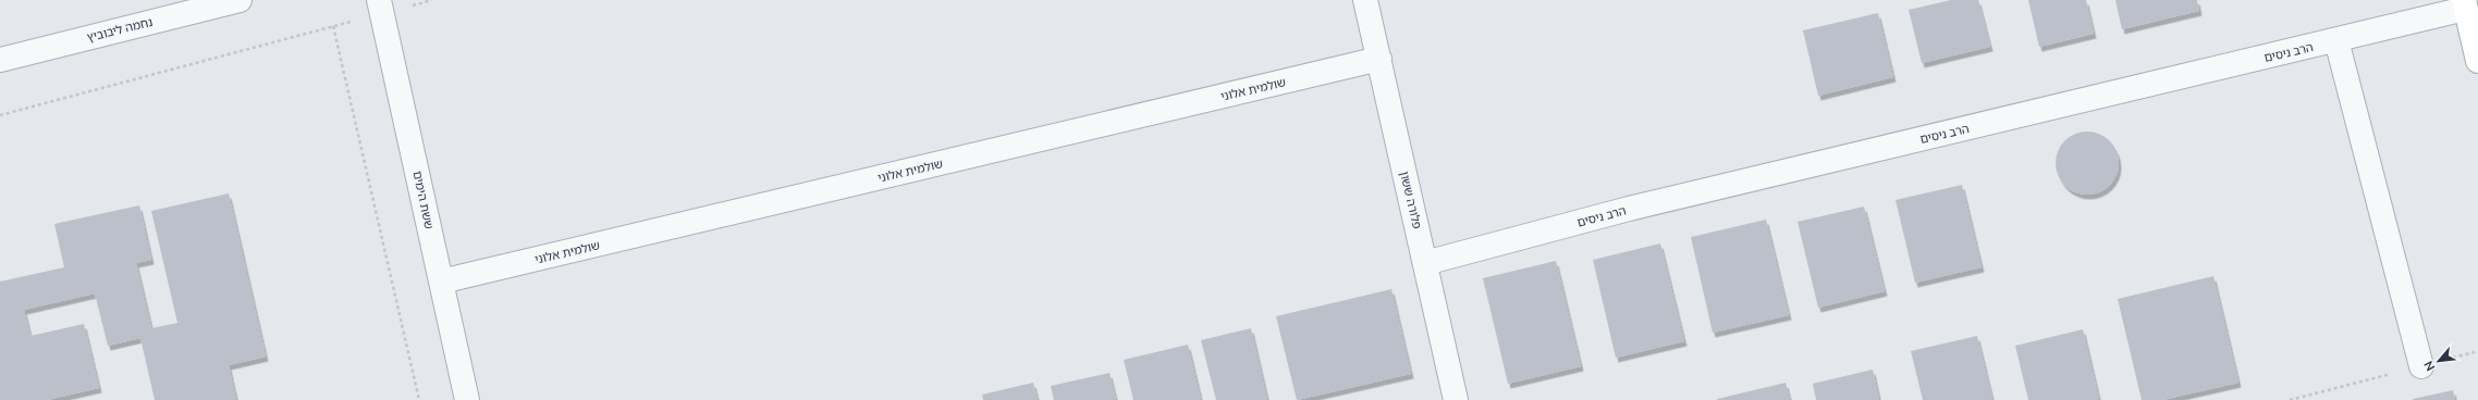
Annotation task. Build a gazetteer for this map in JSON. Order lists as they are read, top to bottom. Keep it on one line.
{"streets":{"street":["נחמה ליבוביץ","הרב ניסים","שולמית אלוני","ששת הימים","פלורה ששון"]},"crossings":[["הרב ניסים","פלורה ששון"],["שולמית אלוני","ששת הימים"],["שולמית אלוני","פלורה ששון"]],"north":"bottom left"}
